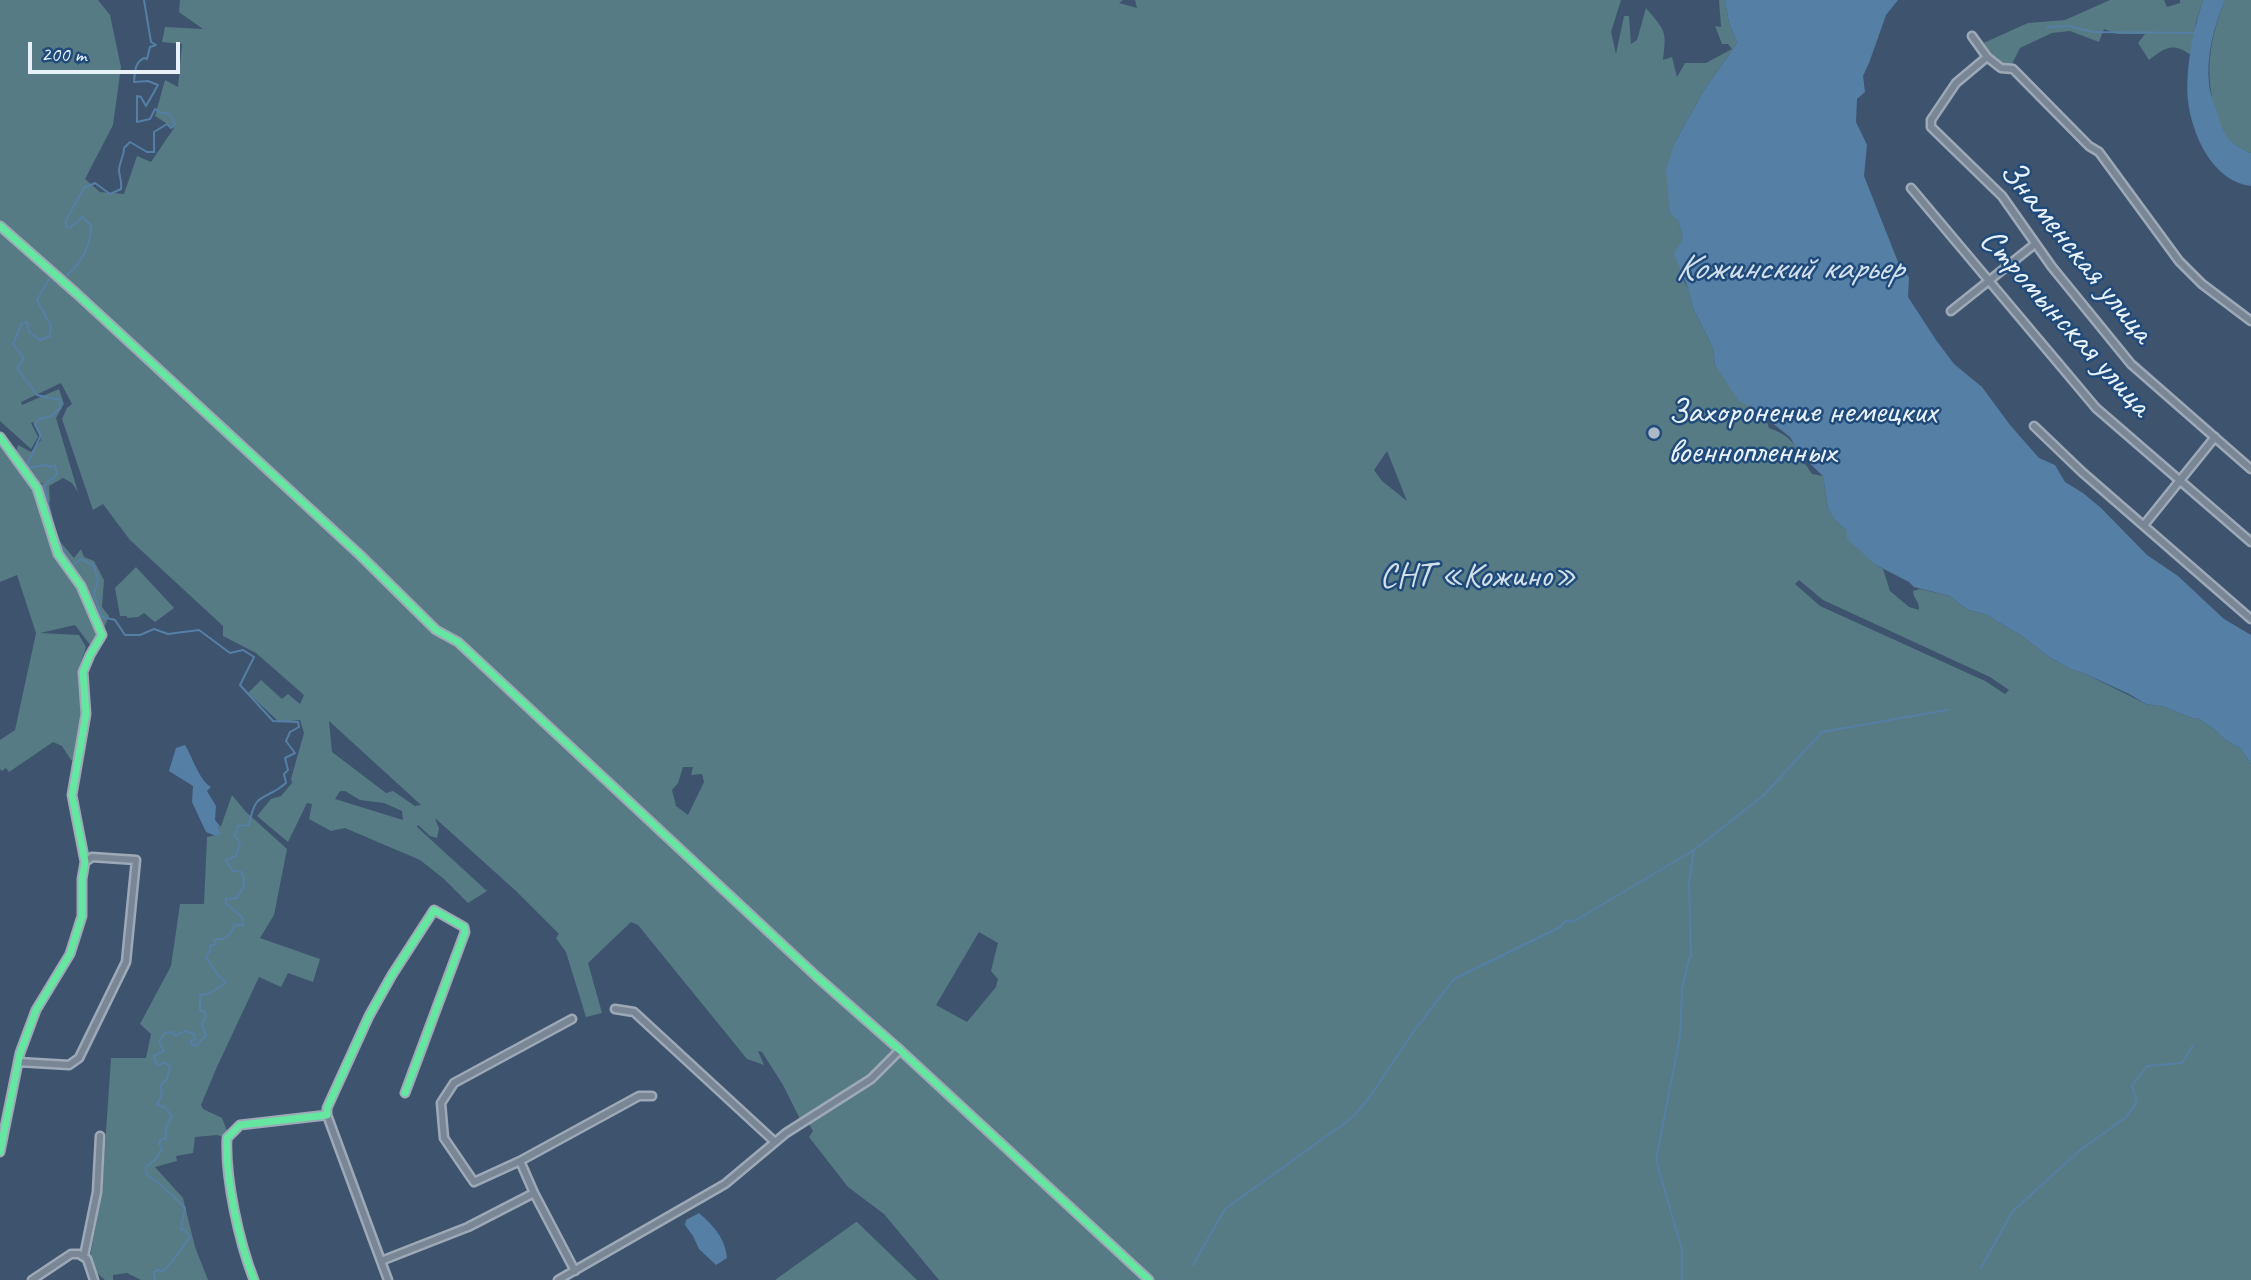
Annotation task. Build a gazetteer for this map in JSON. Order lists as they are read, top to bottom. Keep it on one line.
{"streets":{"street":["Знаменская улица","Стромынская улица"]},"water":["Кожинский карьер"],"parks":["СНТ «Кожино»"],"places":["Захоронение немецких военнопленных"],"scale_bar":"200 m"}
